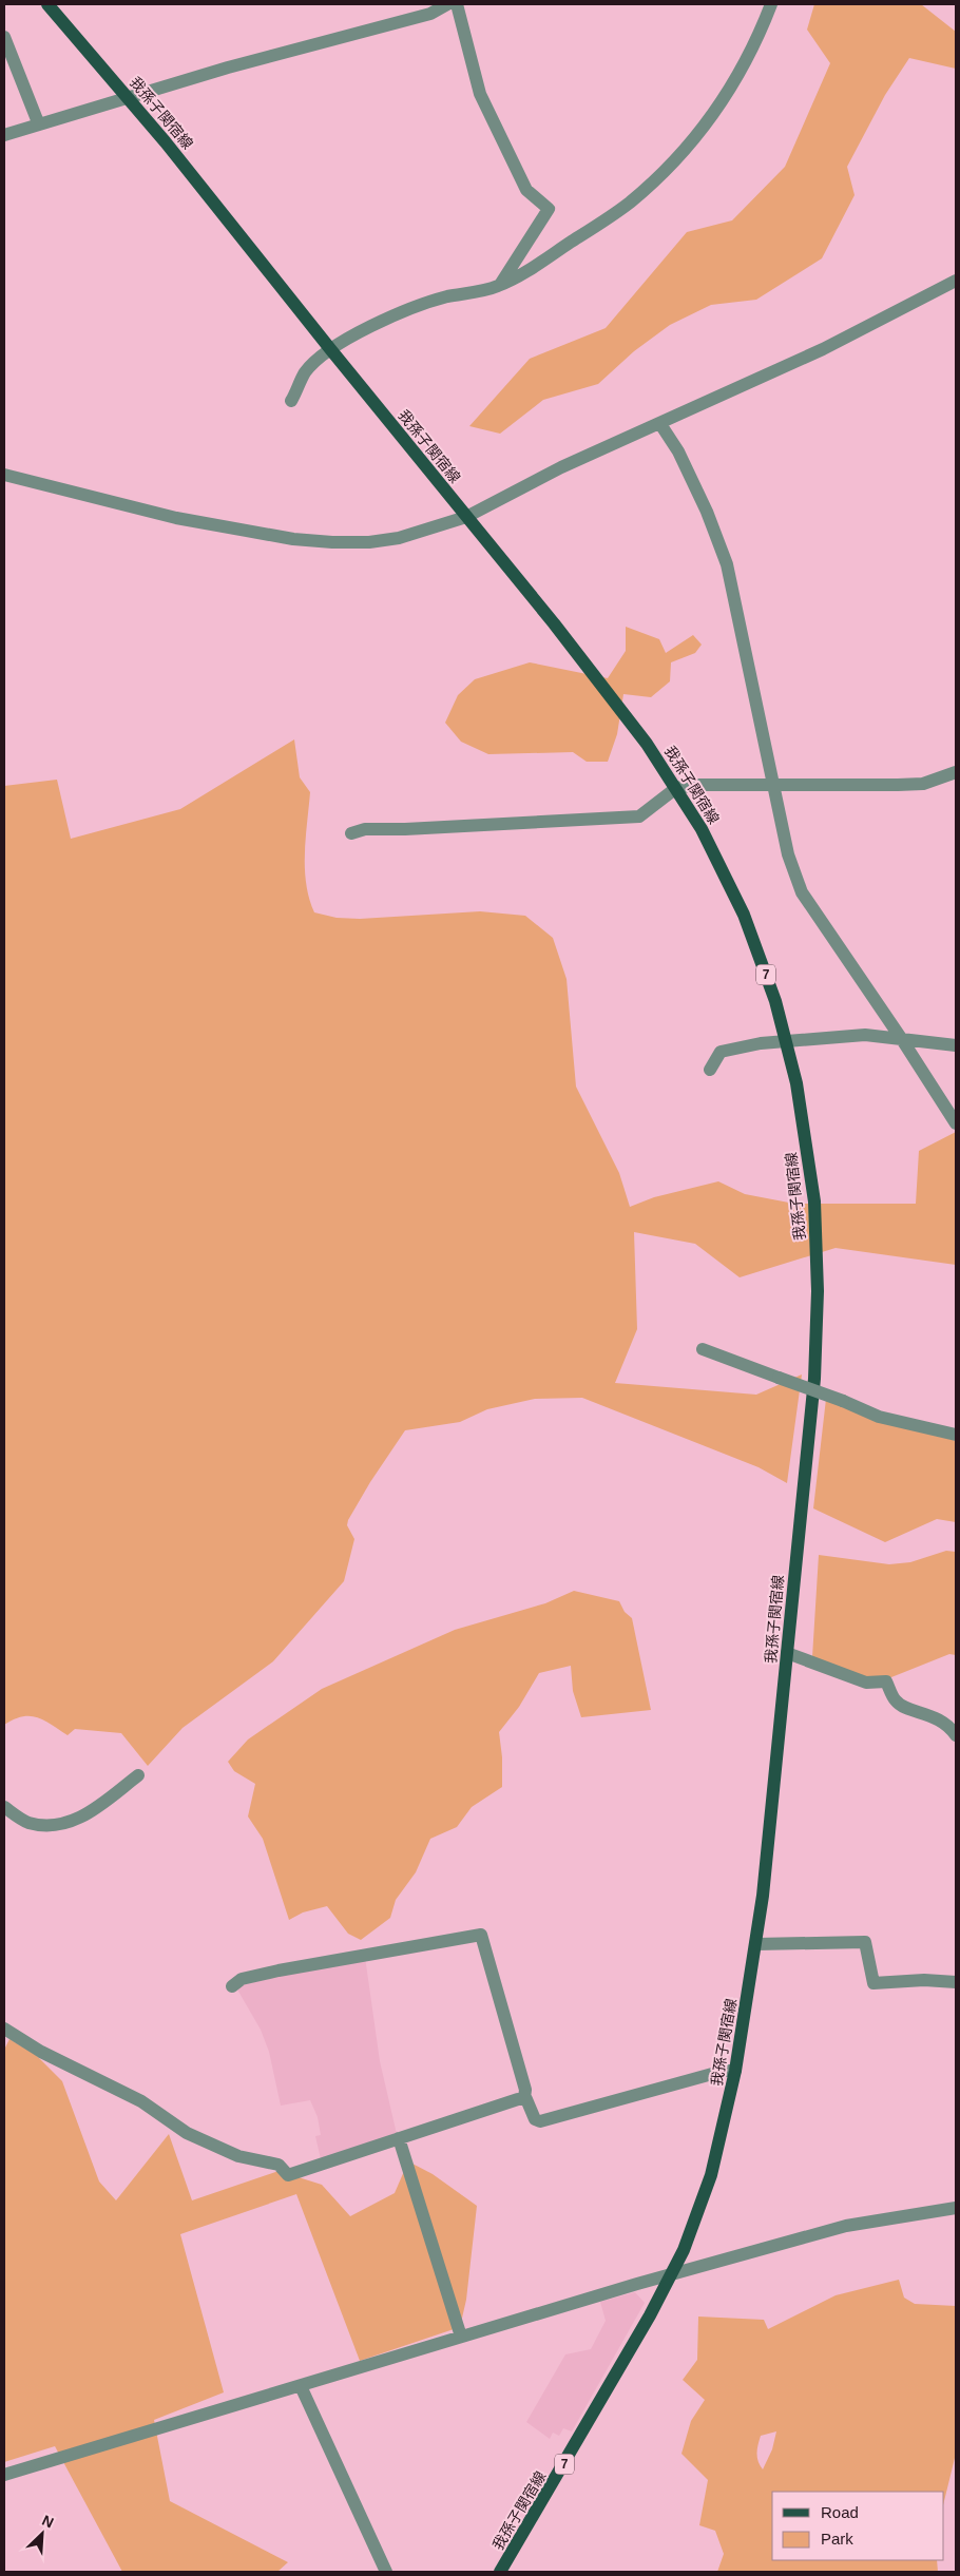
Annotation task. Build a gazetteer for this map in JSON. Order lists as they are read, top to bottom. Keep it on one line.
{"streets":{"main road":["我孫子関宿線","7"]},"legend":["Road","Park"],"north":"top right"}
